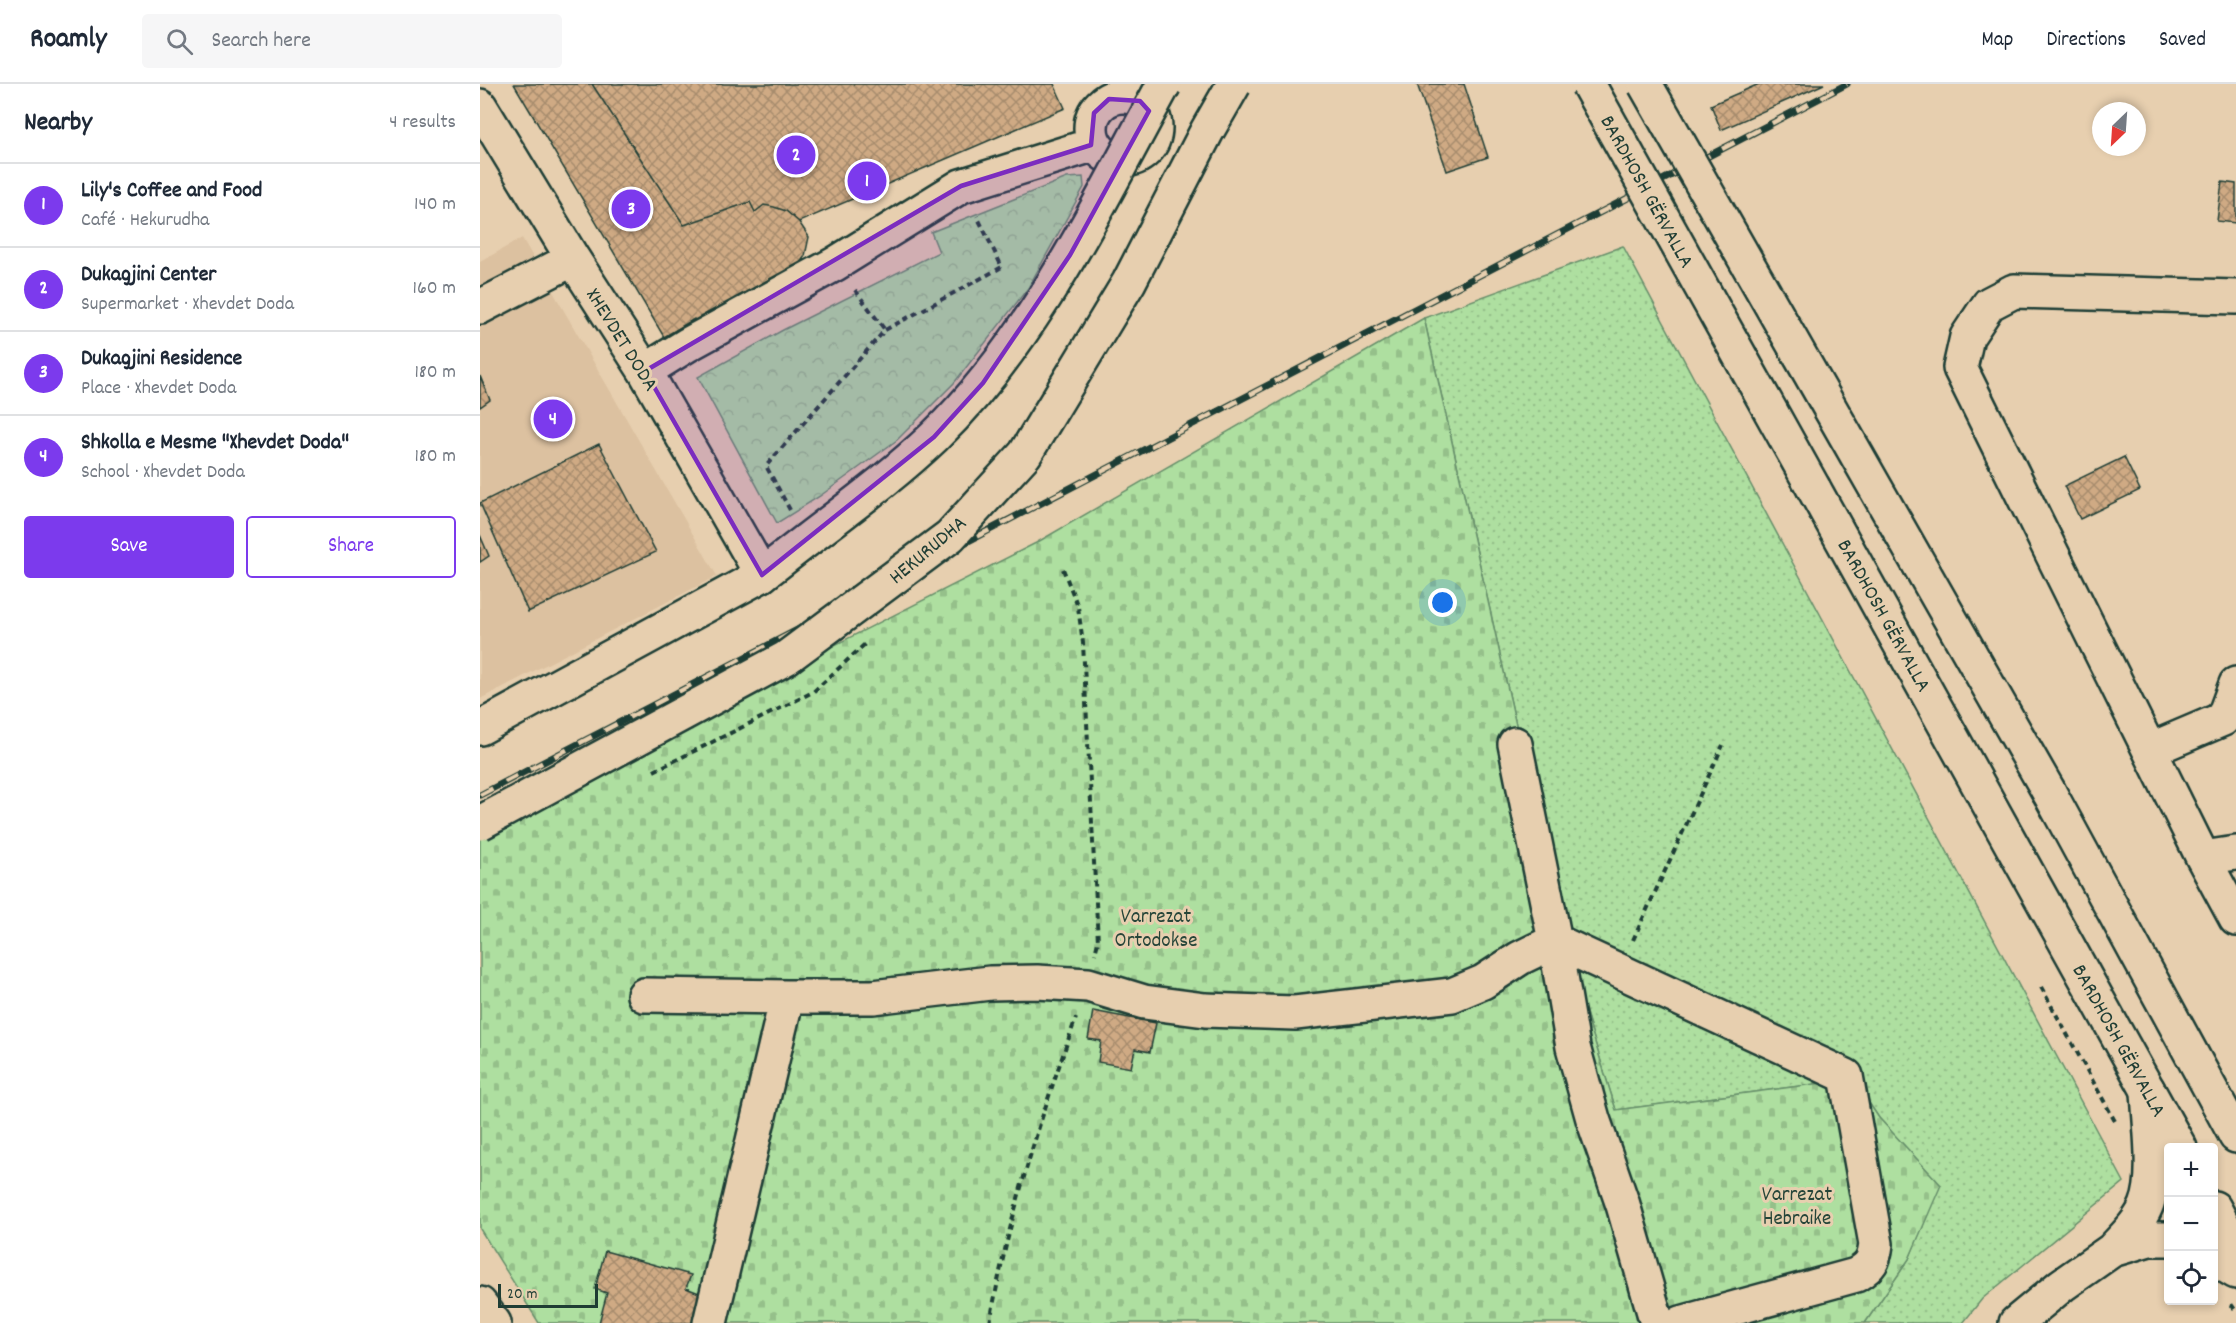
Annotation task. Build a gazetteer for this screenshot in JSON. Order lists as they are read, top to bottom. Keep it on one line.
{"streets":{"main road":["BARDHOSH GËRVALLA","XHEVDET DODA","HEKURUDHA"]},"parks":["Varrezat Ortodokse","Varrezat Hebraike"],"scale_bar":"20 m","north":"bottom left","page":{"header":"Roamly","search":"Search here","nav":["Map","Directions","Saved"],"heading":["Nearby","4 results"],"pins":["2","1","3","4"],"list":[{"mark":"1","name":"Lily's Coffee and Food","note":"Café · Hekurudha","value":"140 m"},{"mark":"2","name":"Dukagjini Center","note":"Supermarket · Xhevdet Doda","value":"160 m"},{"mark":"3","name":"Dukagjini Residence","note":"Place · Xhevdet Doda","value":"180 m"},{"mark":"4","name":"Shkolla e Mesme \"Xhevdet Doda\"","note":"School · Xhevdet Doda","value":"180 m"}],"buttons":["Save","Share"],"map_buttons":["+","−"],"scale":"20 m"}}
